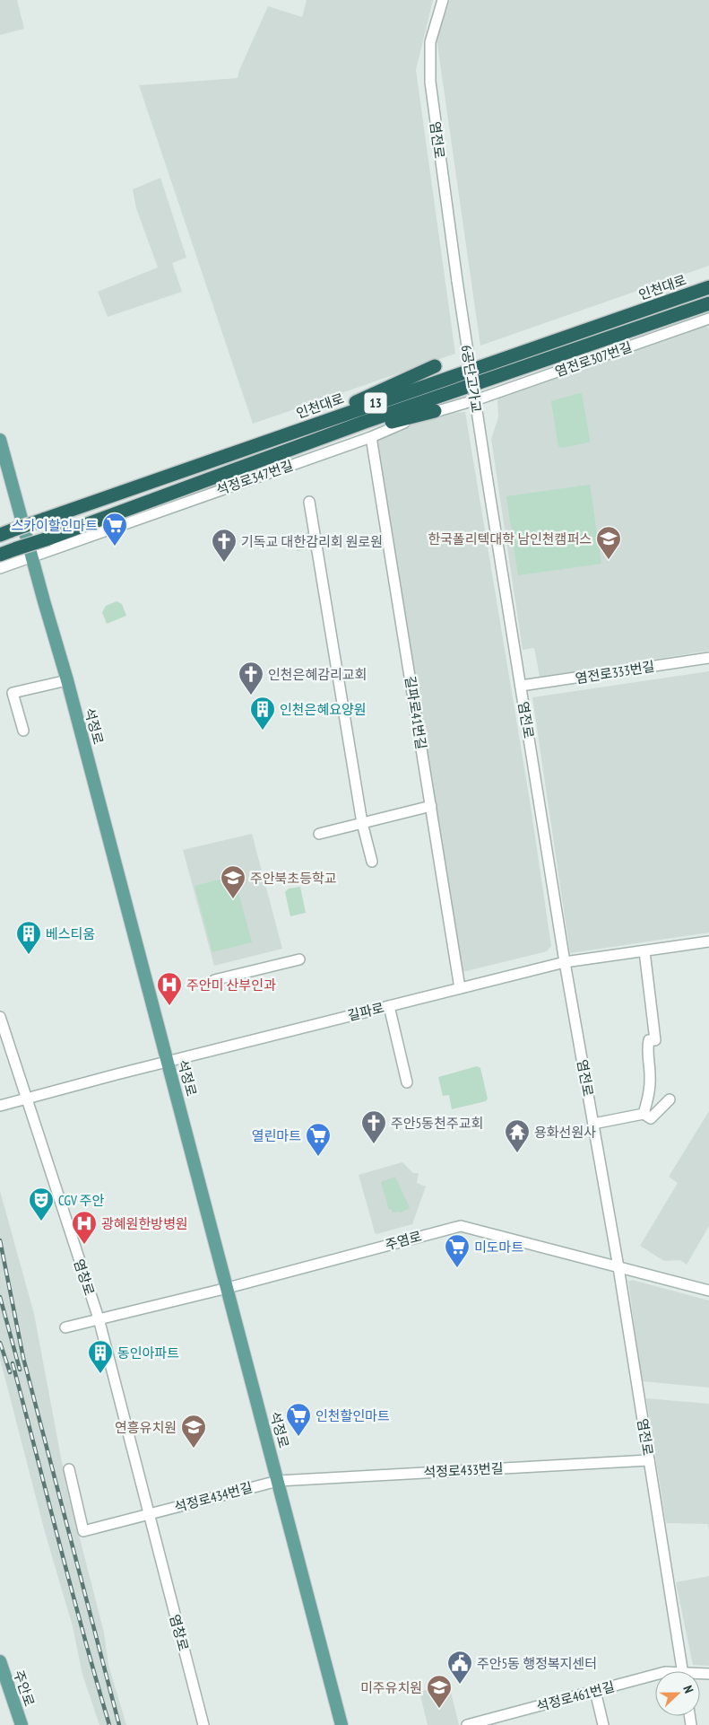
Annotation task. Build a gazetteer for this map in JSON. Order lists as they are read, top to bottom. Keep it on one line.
{"streets":{"highway":["인천대로","13"],"main road":["석정로","주안로"],"street":["염전로","염전로307번길","6공단고가교","석정로347번길","염전로333번길","길파로41번길","길파로","주염로","염창로","석정로433번길","석정로434번길","석정로461번길"]},"crossings":[["염전로","6공단고가교"],["염전로","염전로333번길"],["염전로","길파로"],["염전로","주염로"],["염전로","석정로433번길"],["염전로307번길","석정로347번길"],["석정로347번길","길파로41번길"],["석정로347번길","석정로"],["길파로41번길","길파로"],["석정로","길파로"],["석정로","주염로"],["석정로","석정로433번길"],["석정로","석정로434번길"],["길파로","염창로"],["주염로","염창로"],["염창로","석정로434번길"],["석정로433번길","석정로434번길"]],"places":{"supermarket":["스카이할인마트","열린마트","미도마트","인천할인마트"],"school or university":["한국폴리텍대학 남인천캠퍼스","주안북초등학교","연흥유치원","미주유치원"],"church":["기독교 대한감리회 원로원","인천은혜감리교회","주안5동천주교회"],"building":["인천은혜요양원","베스티움","동인아파트"],"hospital":["주안미 산부인과","광혜원한방병원"],"temple":["용화선원사"],"theatre":["CGV 주안"],"public building":["주안5동 행정복지센터"]},"north":"right"}
